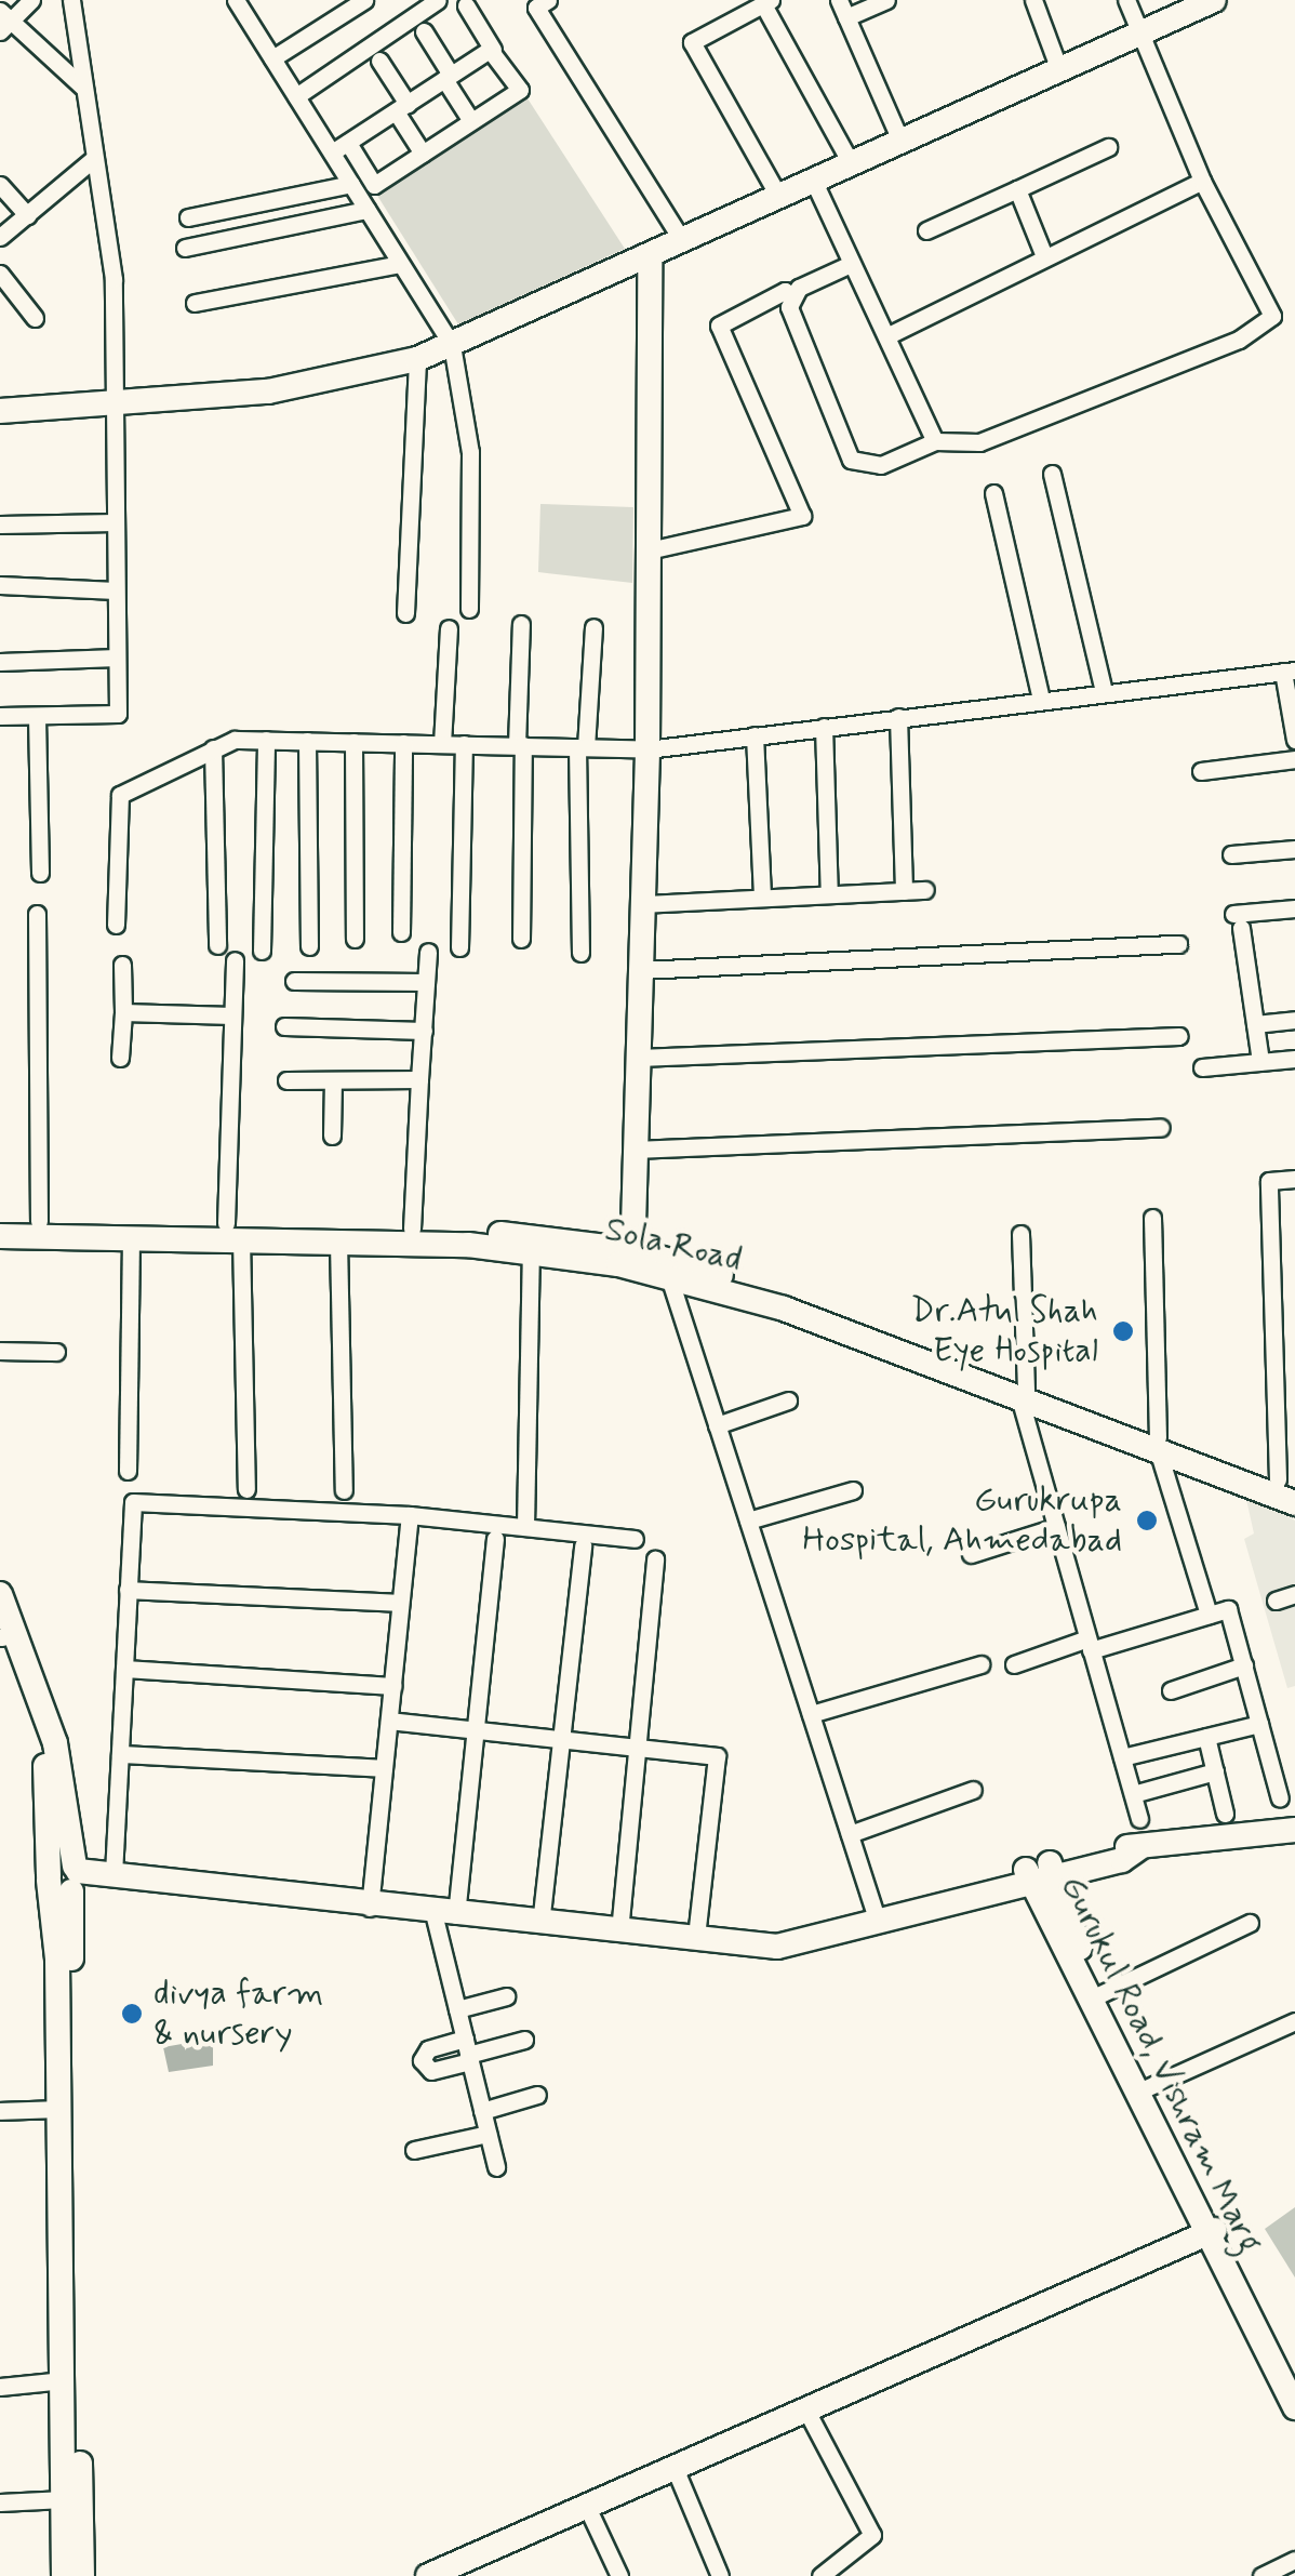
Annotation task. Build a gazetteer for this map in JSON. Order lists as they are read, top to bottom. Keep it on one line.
{"streets":{"street":["Sola Road","Gurukul Road, Vishram Marg"]},"places":["Dr.Atul Shah Eye Hospital","Gurukrupa Hospital, Ahmedabad","divya farm & nursery"]}
